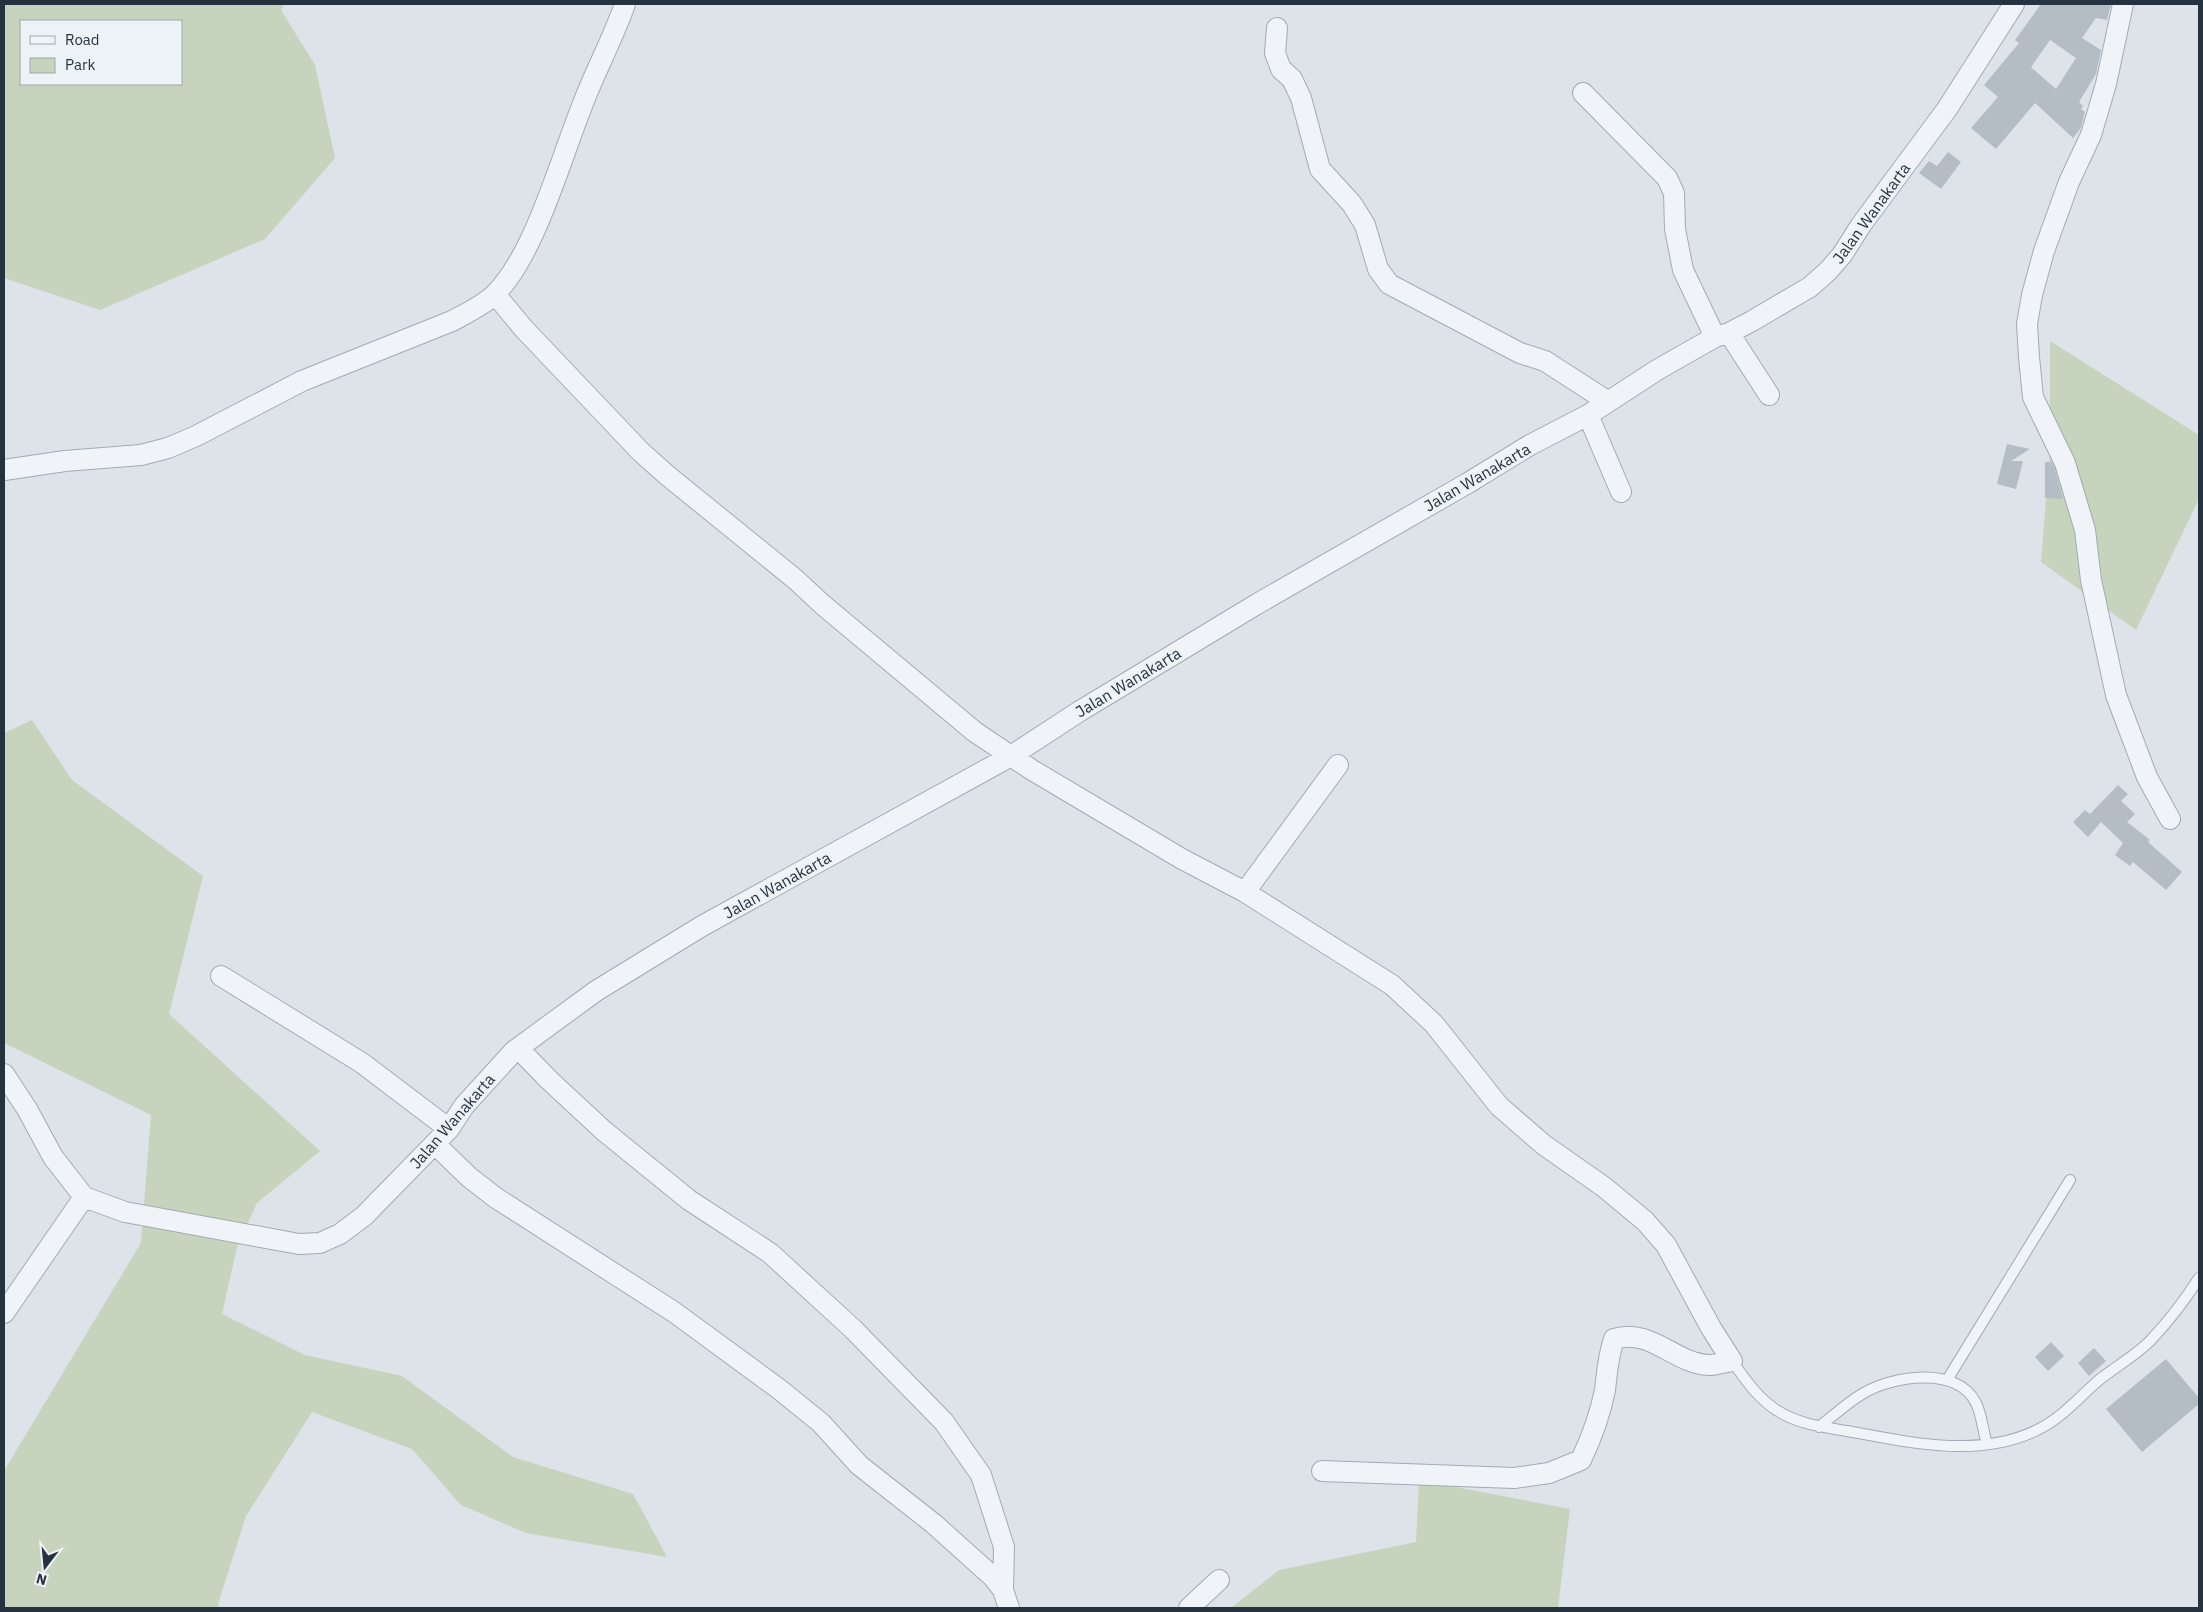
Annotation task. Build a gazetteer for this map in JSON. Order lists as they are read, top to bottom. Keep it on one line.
{"streets":{"street":["Jalan Wanakarta"]},"legend":["Road","Park"],"north":"bottom"}
